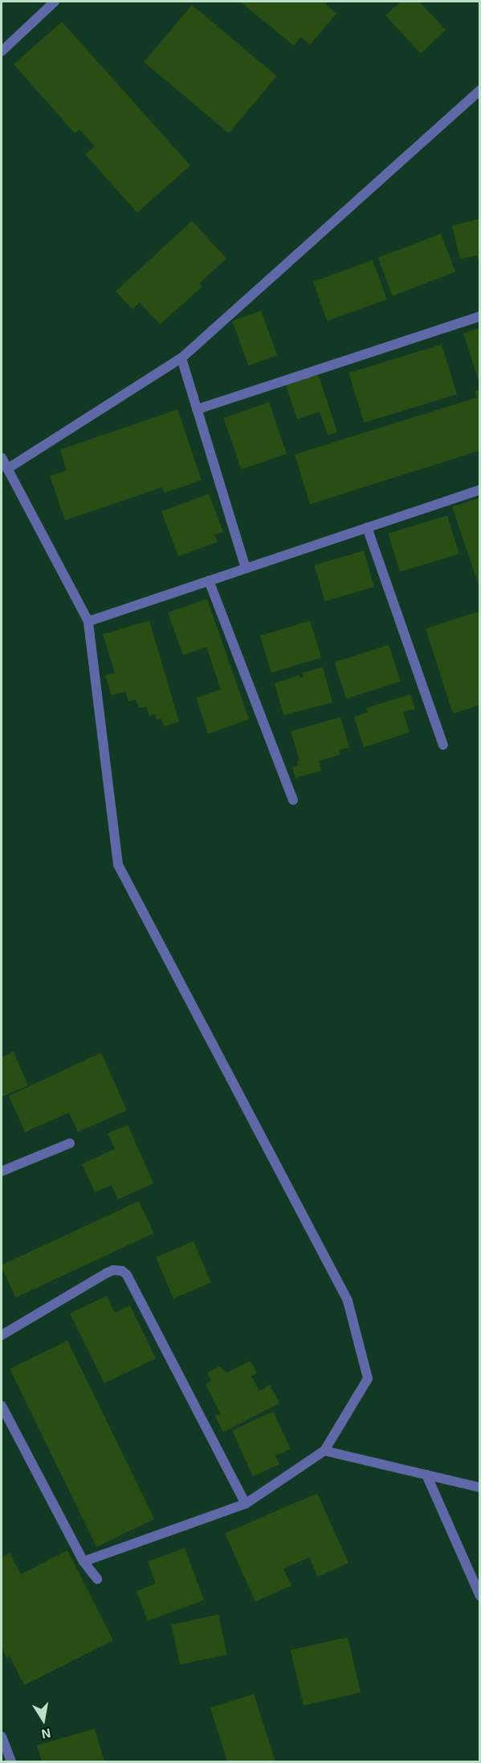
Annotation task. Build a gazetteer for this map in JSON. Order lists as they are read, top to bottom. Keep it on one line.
{"north":"bottom"}
